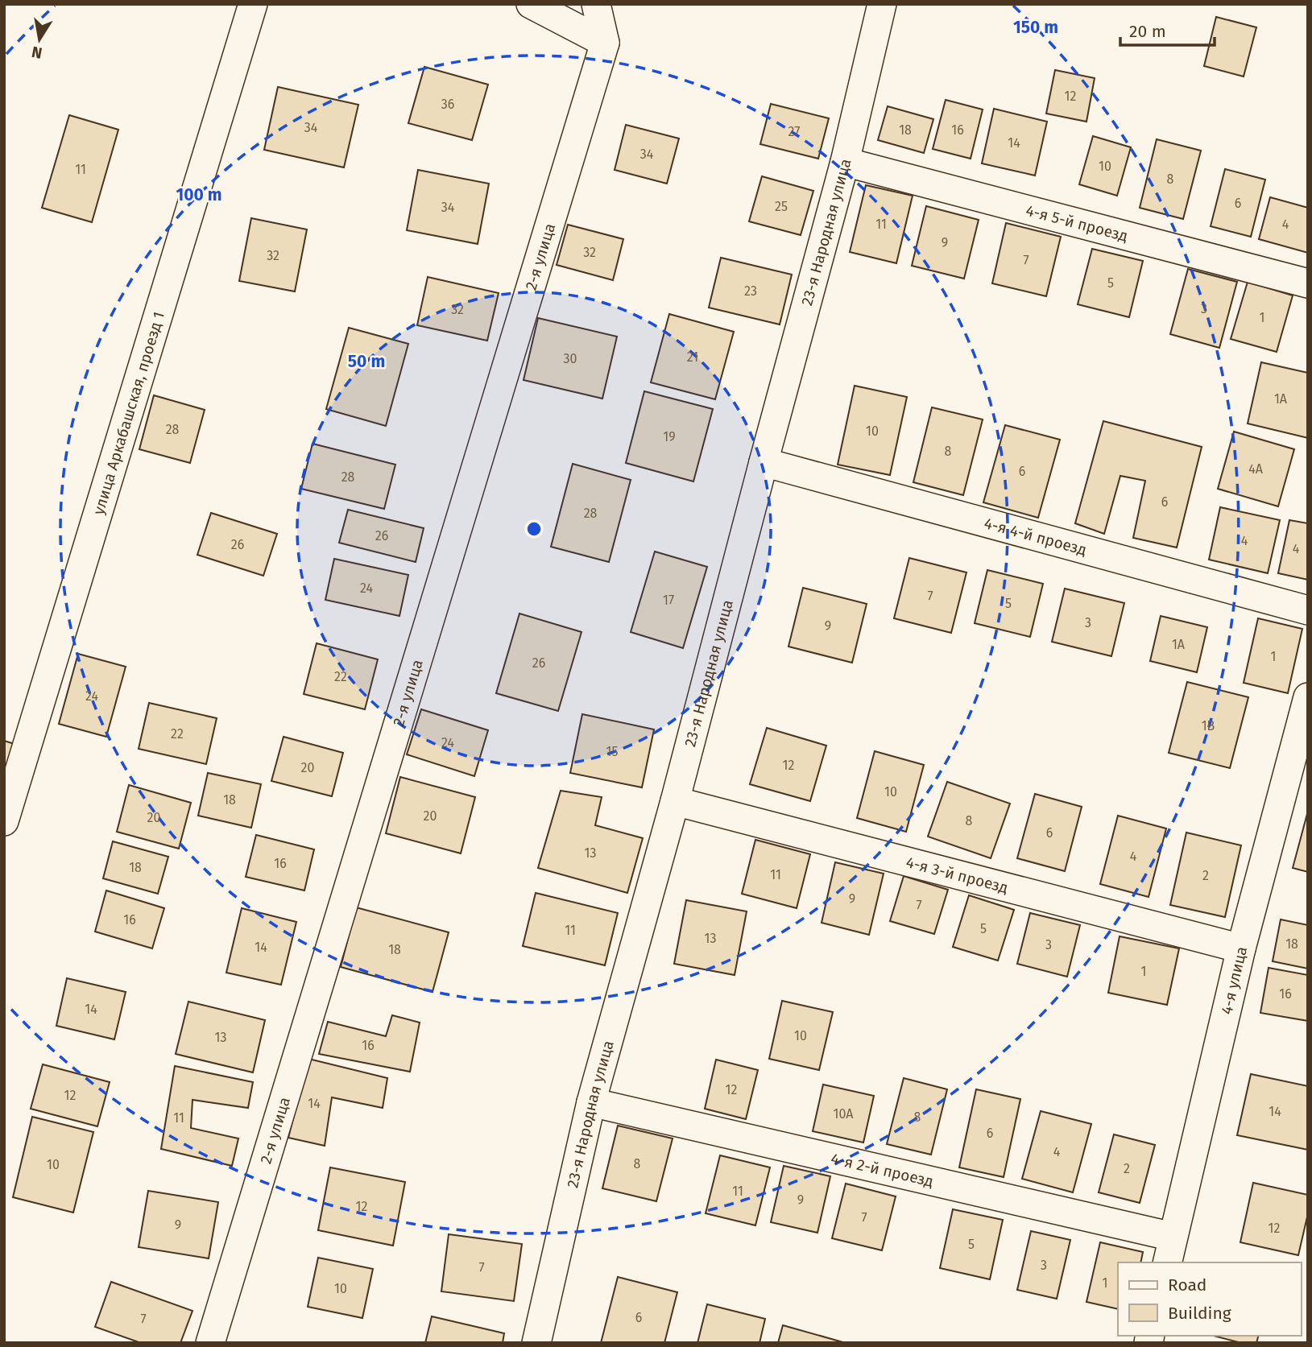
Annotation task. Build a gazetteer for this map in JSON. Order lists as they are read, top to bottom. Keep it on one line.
{"streets":{"street":["4-я 5-й проезд","23-я Народная улица","2-я улица","улица Аркабашская, проезд 1","4-я 4-й проезд","4-я 3-й проезд","4-я улица","4-я 2-й проезд"]},"crossings":[["4-я 5-й проезд","23-я Народная улица"],["23-я Народная улица","4-я 4-й проезд"],["23-я Народная улица","4-я 3-й проезд"],["23-я Народная улица","4-я 2-й проезд"],["4-я 3-й проезд","4-я улица"],["4-я улица","4-я 2-й проезд"]],"house_numbers":["12","36","34","18","16","27","14","34","10","11","8","6","25","34","11","4","9","32","32","7","5","23","3","32","1","21","30","1А","28","10","19","8","4А","6","28","6","28","26","4","26","4","24","7","17","5","3","9","1А","1","26","22","24","1В","22","24","15","12","20","10","18","20","20","8","6","13","4","16","18","11","2","9","7","16","5","11","13","18","3","14","18","1","16","14","10","13","16","12","12","14","14","10А","8","11","6","4","8","10","2","11","9","12","7","9","12","5","3","7","1","10","6","7"],"legend":["Road","Building"],"scale_bar":"20 m","north":"bottom","rings":["150 m","100 m","50 m"]}
